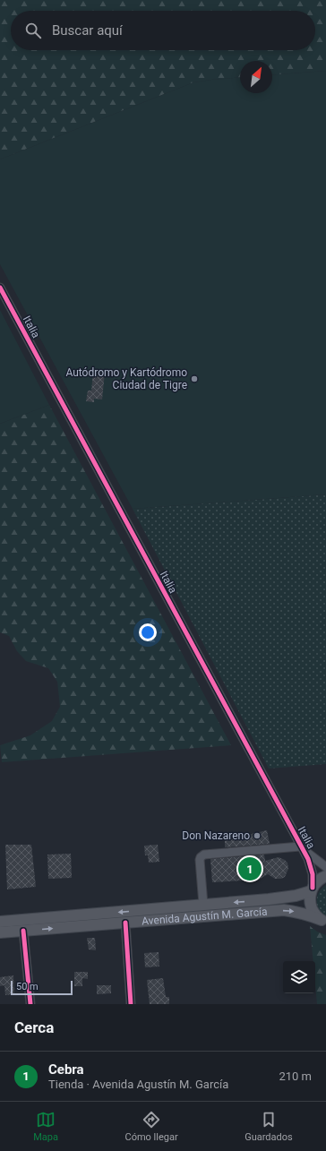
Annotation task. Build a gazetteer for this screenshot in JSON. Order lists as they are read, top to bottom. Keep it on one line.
{"streets":{"main road":["Avenida Agustín M. García"],"street":["Italia"]},"crossings":[["Italia","Avenida Agustín M. García"]],"places":["Autódromo y Kartódromo Ciudad de Tigre","Don Nazareno"],"scale_bar":"50 m","north":"top right","page":{"search":"Buscar aquí","pins":"1","scale":"50 m","heading":"Cerca","list":[{"mark":"1","name":"Cebra","note":"Tienda · Avenida Agustín M. García","value":"210 m"}],"nav":["Mapa","Cómo llegar","Guardados"]}}
